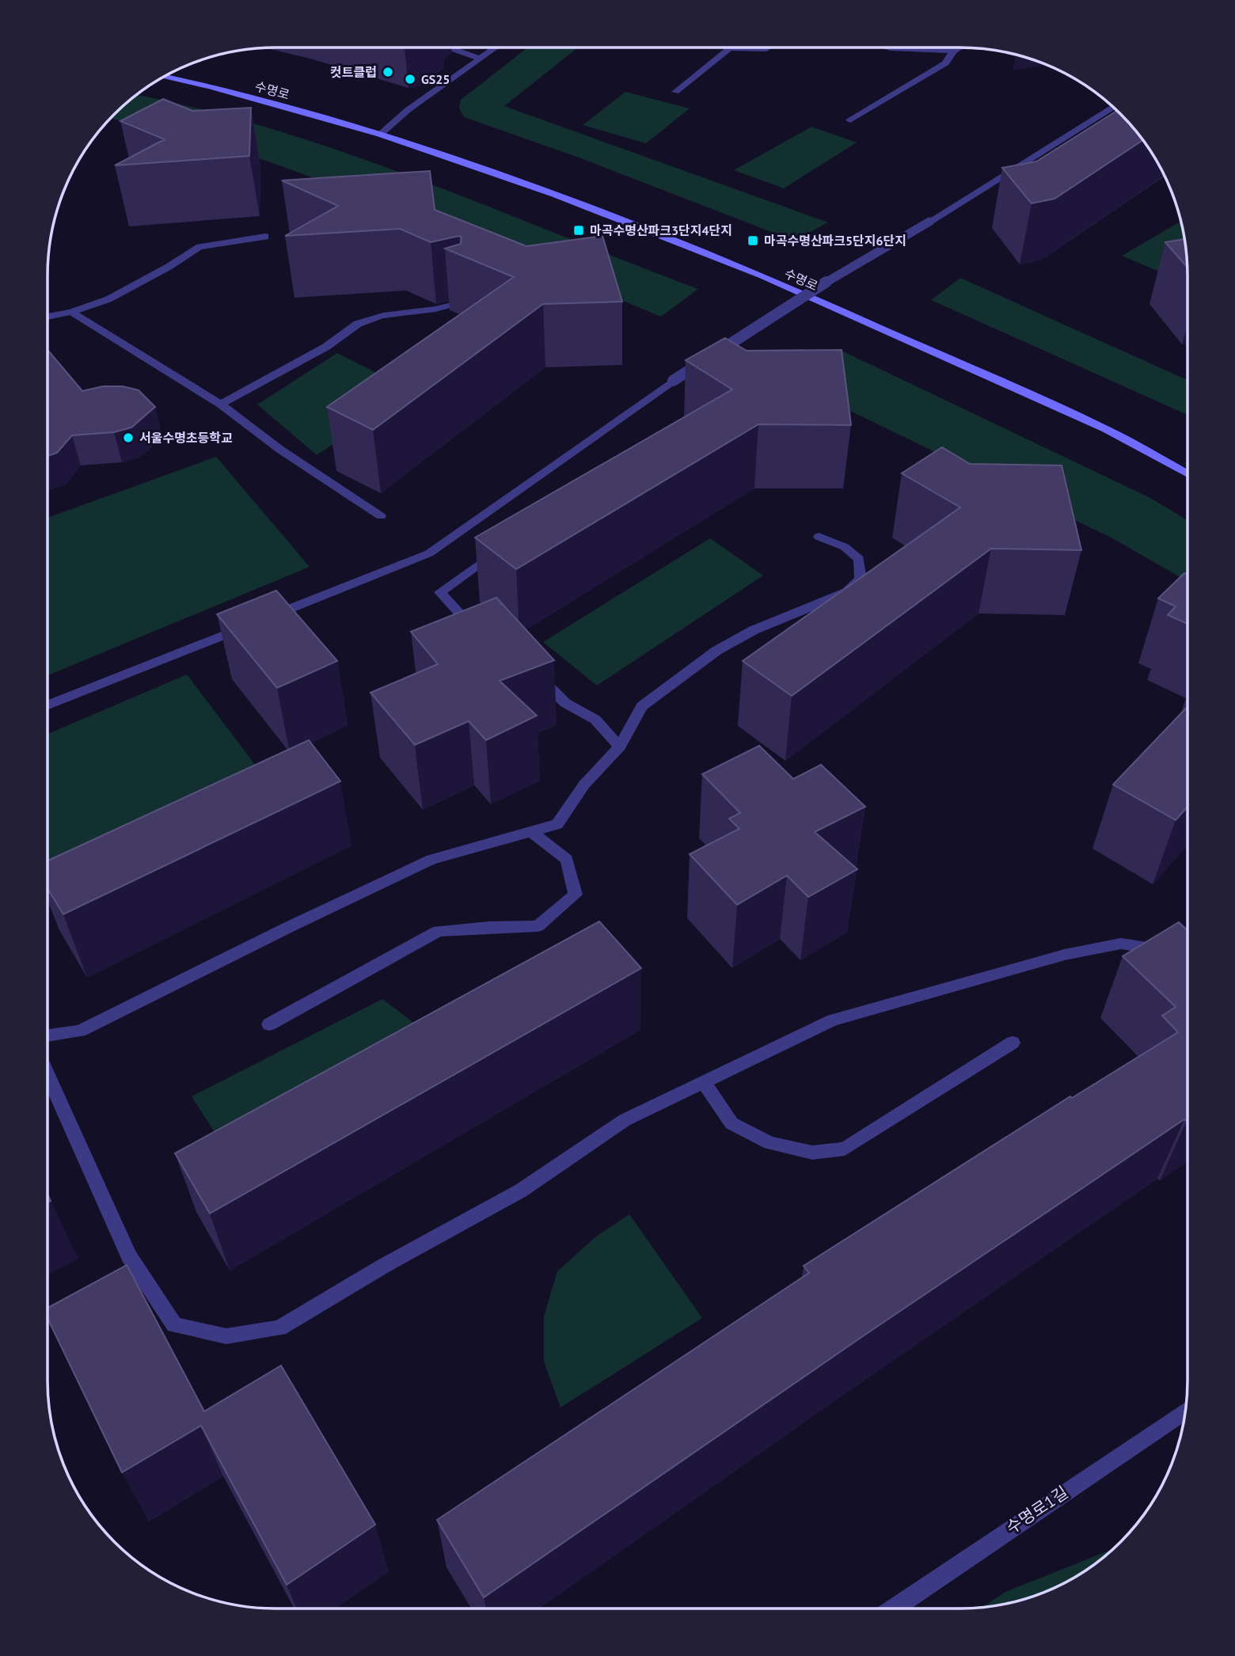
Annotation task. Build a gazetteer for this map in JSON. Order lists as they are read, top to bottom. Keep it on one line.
{"streets":{"main road":["수명로"],"street":["수명로1길"]},"places":{"other":["컷트클럽","GS25","서울수명초등학교"],"transit":["마곡수명산파크3단지4단지","마곡수명산파크5단지6단지"]}}
